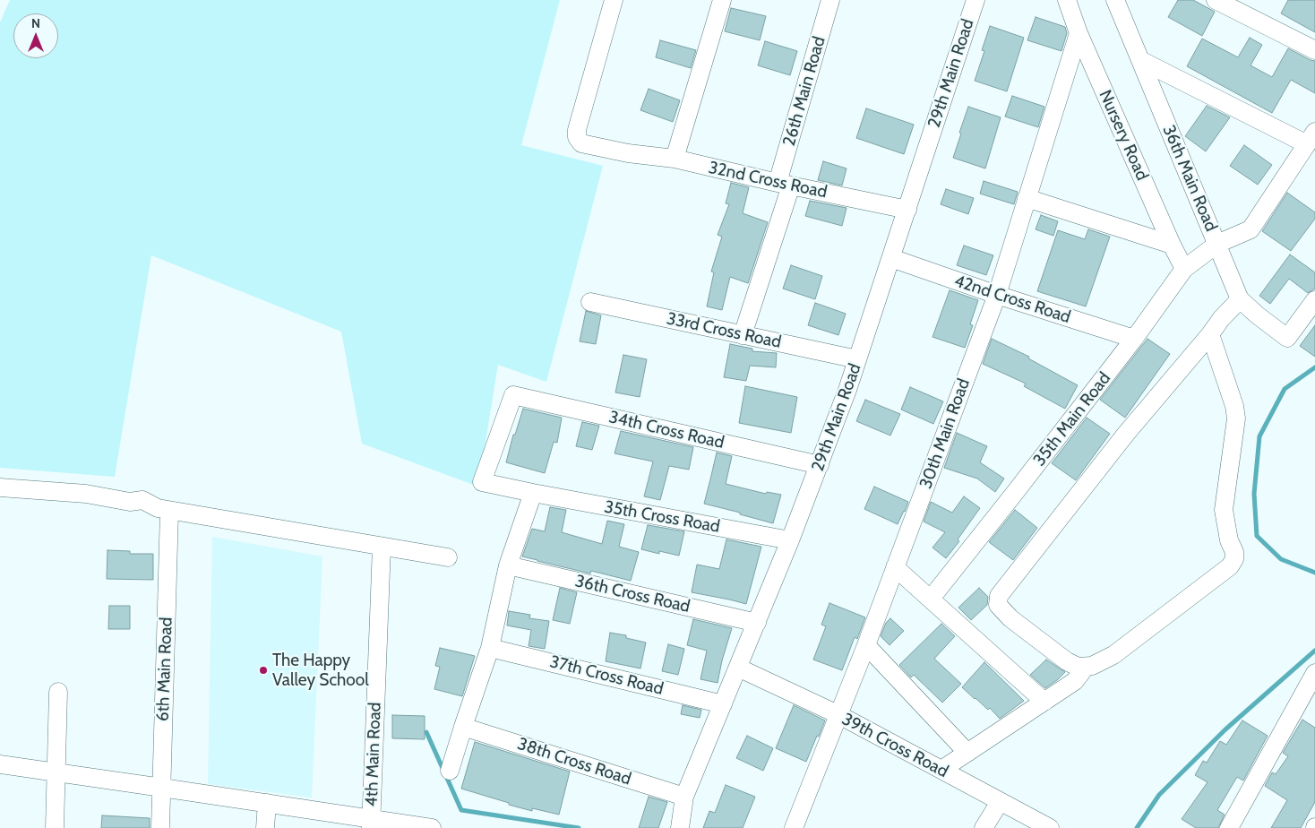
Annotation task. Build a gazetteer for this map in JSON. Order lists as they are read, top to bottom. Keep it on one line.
{"streets":{"street":["29th Main Road","26th Main Road","Nursery Road","36th Main Road","32nd Cross Road","42nd Cross Road","33rd Cross Road","35th Main Road","34th Cross Road","30th Main Road","35th Cross Road","36th Cross Road","6th Main Road","37th Cross Road","39th Cross Road","4th Main Road","38th Cross Road"]},"crossings":[["29th Main Road","32nd Cross Road"],["29th Main Road","42nd Cross Road"],["29th Main Road","33rd Cross Road"],["29th Main Road","34th Cross Road"],["29th Main Road","35th Cross Road"],["29th Main Road","36th Cross Road"],["29th Main Road","37th Cross Road"],["29th Main Road","39th Cross Road"],["29th Main Road","38th Cross Road"],["26th Main Road","32nd Cross Road"],["26th Main Road","33rd Cross Road"],["Nursery Road","35th Main Road"],["Nursery Road","30th Main Road"],["36th Main Road","35th Main Road"],["42nd Cross Road","35th Main Road"],["42nd Cross Road","30th Main Road"],["34th Cross Road","35th Cross Road"],["30th Main Road","39th Cross Road"]],"places":["The Happy Valley School"],"north":"top"}
